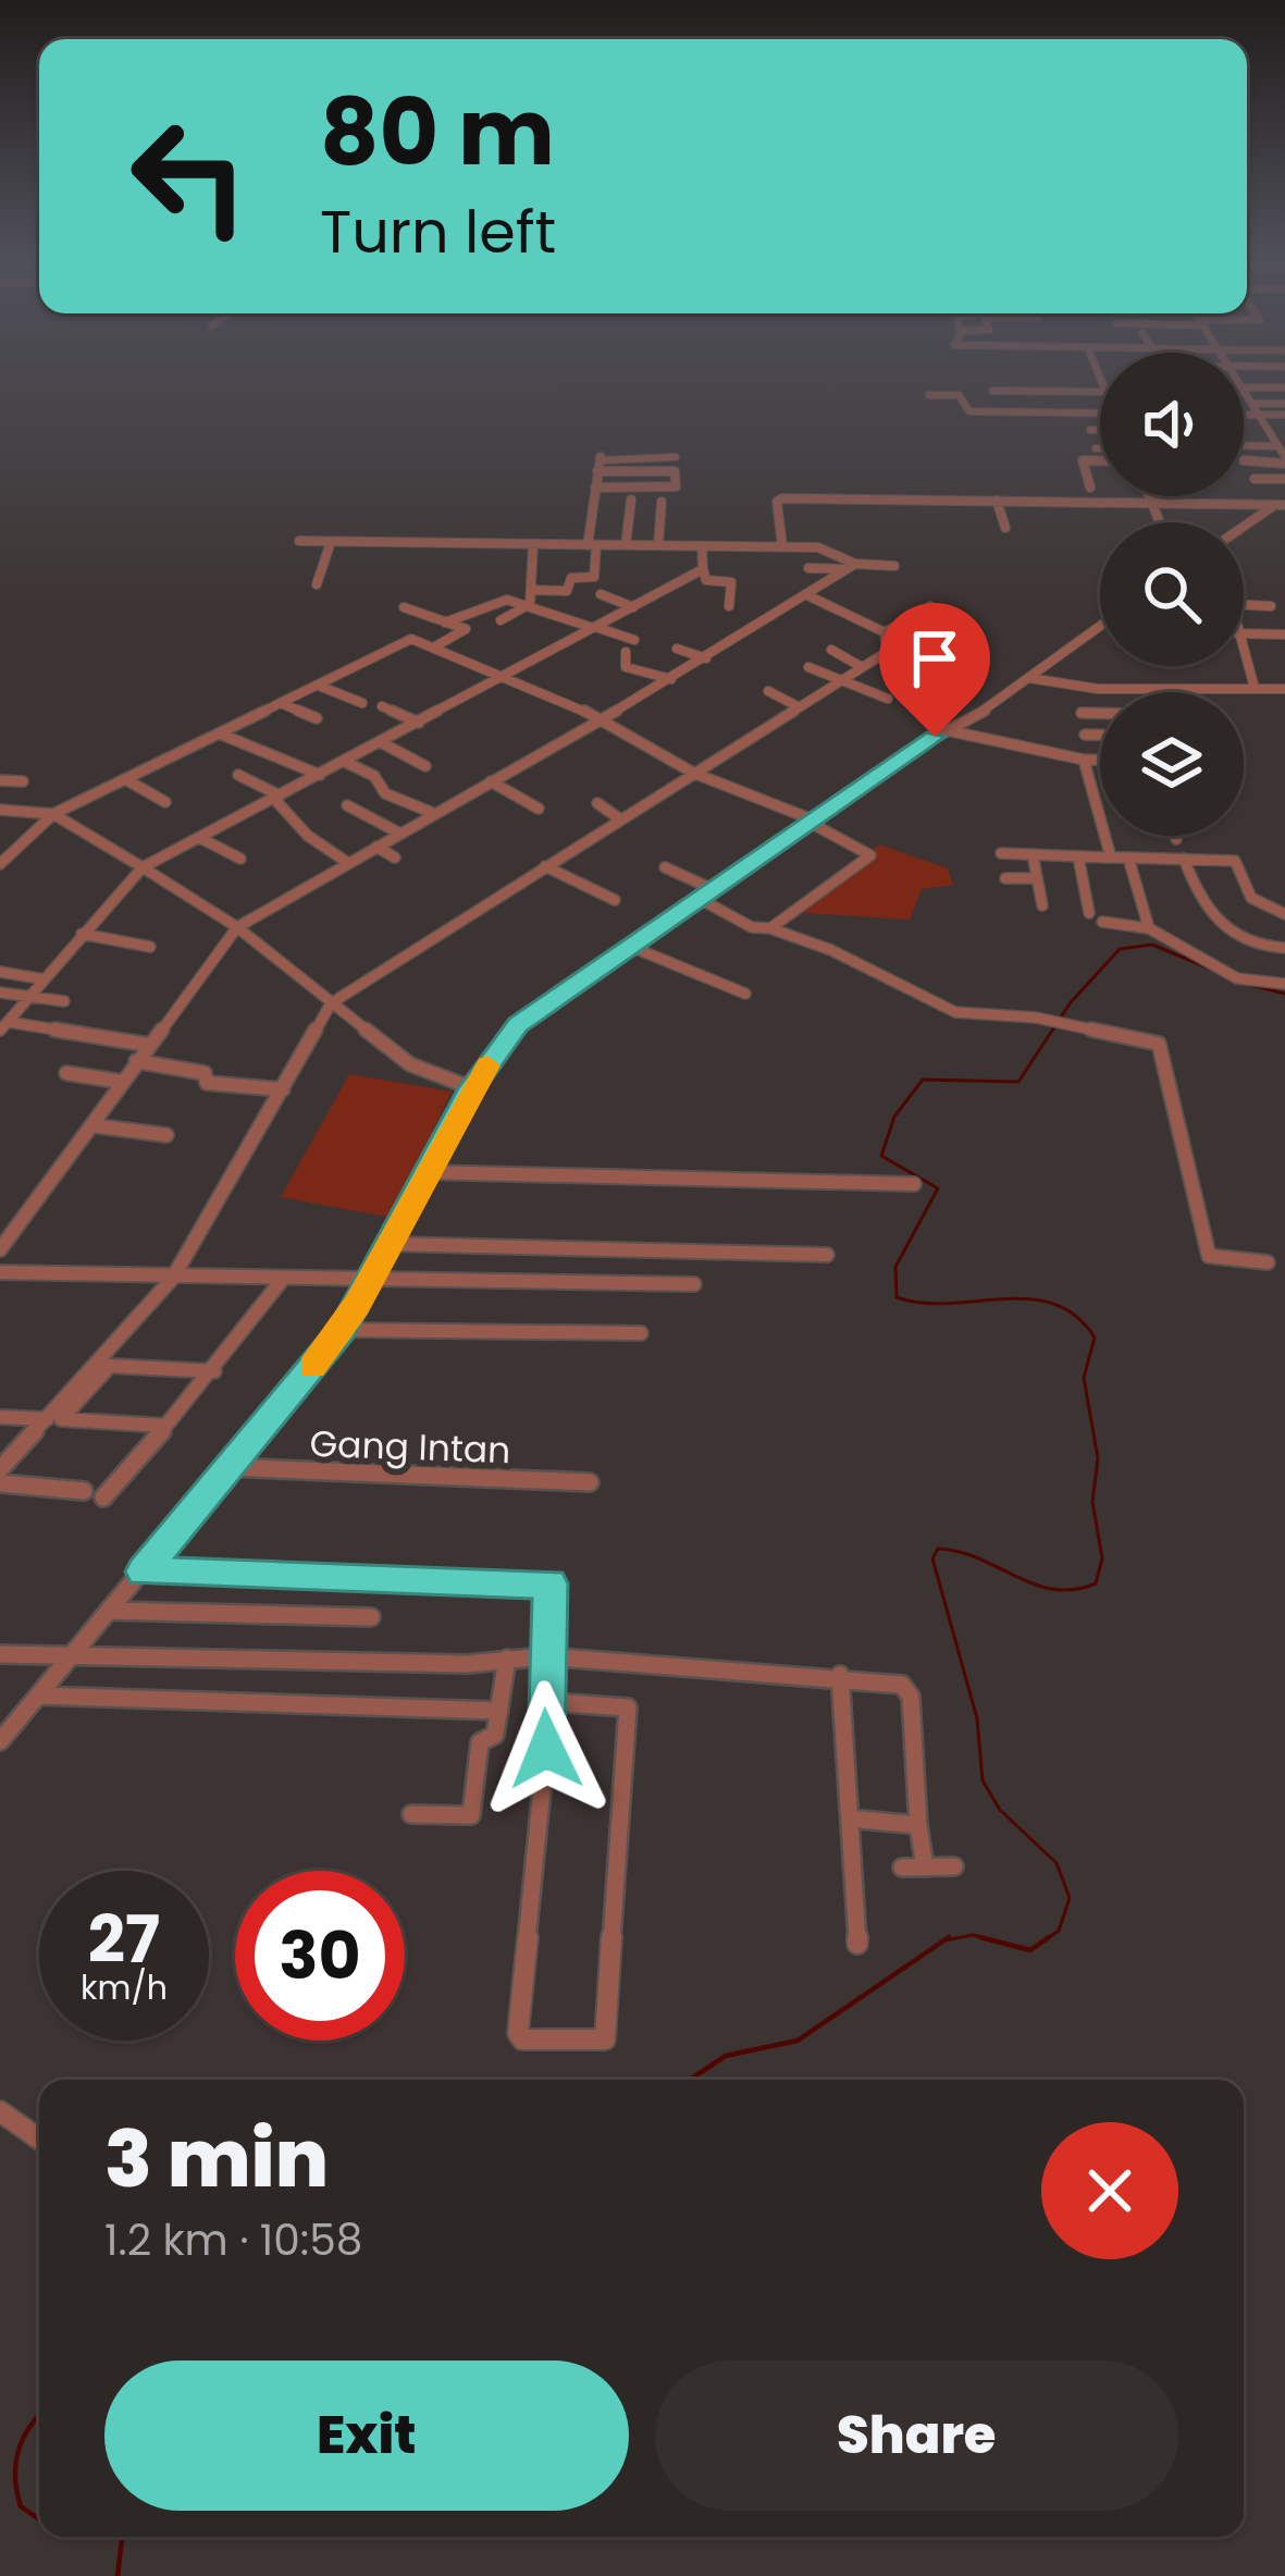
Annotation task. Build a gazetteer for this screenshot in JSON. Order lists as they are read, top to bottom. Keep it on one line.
{"streets":{"street":["Gang Intan"]},"page":{"turn":["80 m","Turn left"],"speed":"27 km/h","limit":"30","heading":["3 min","1.2 km · 10:58"],"buttons":["Exit","Share"]}}
